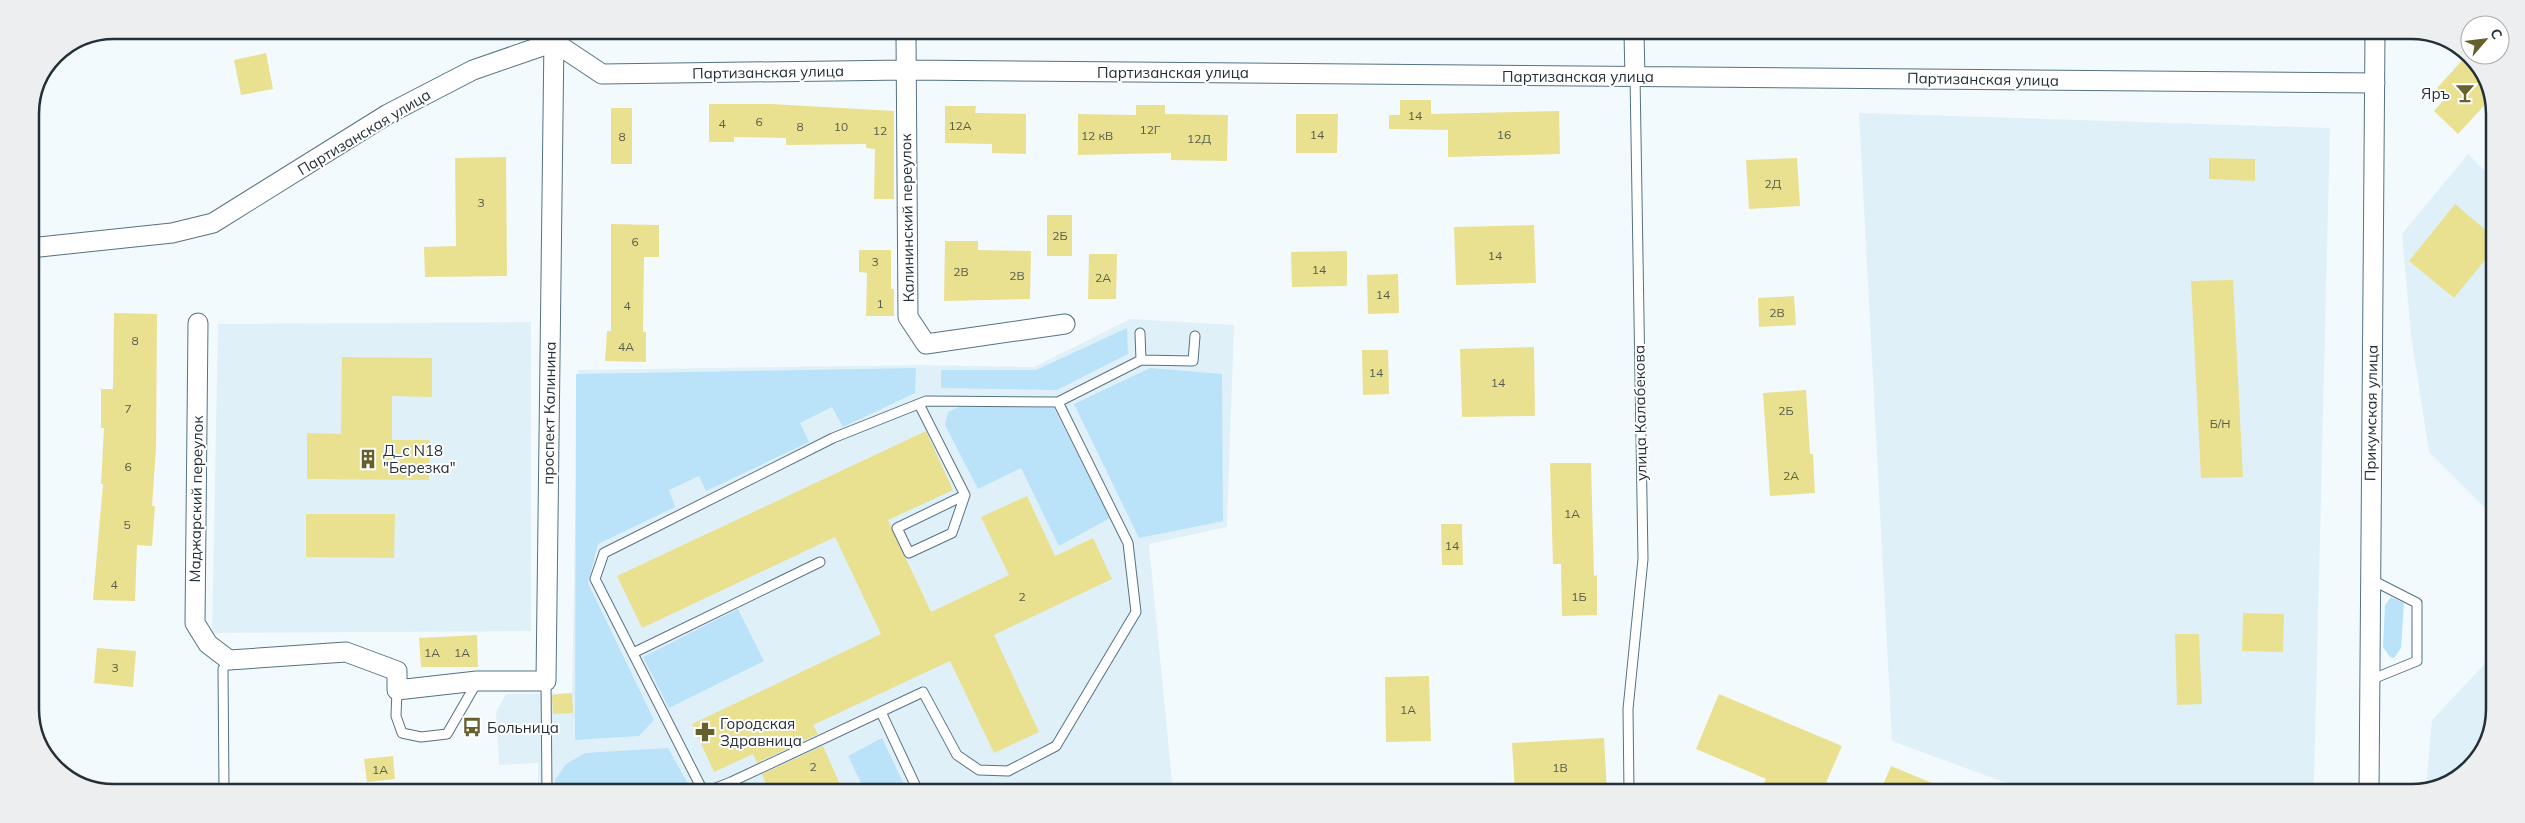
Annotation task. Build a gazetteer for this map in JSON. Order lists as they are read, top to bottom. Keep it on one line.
{"streets":{"street":["Партизанская улица","Калининский переулок","проспект Калинина","улица Калабекова","Прикумская улица","Маджарский переулок"]},"crossings":[["Партизанская улица","Калининский переулок"],["Партизанская улица","проспект Калинина"],["Партизанская улица","улица Калабекова"],["Партизанская улица","Прикумская улица"]],"places":{"bar":["Яръ"],"building":["Д_с N18 \"Березка\""],"bus stop":["Больница"],"pharmacy":["Городская Здравница"]},"house_numbers":["14","6","4","12А","8","10","12Г","12","14","16","12 кВ","8","12Д","2Д","3","2Б","6","14","3","14","2В","2В","2А","14","1","4","2В","8","4А","14","14","7","2Б","Б/Н","6","2А","1А","5","14","4","2","1Б","1А","1А","3","1А","2","1В","1А"],"north":"top right"}
